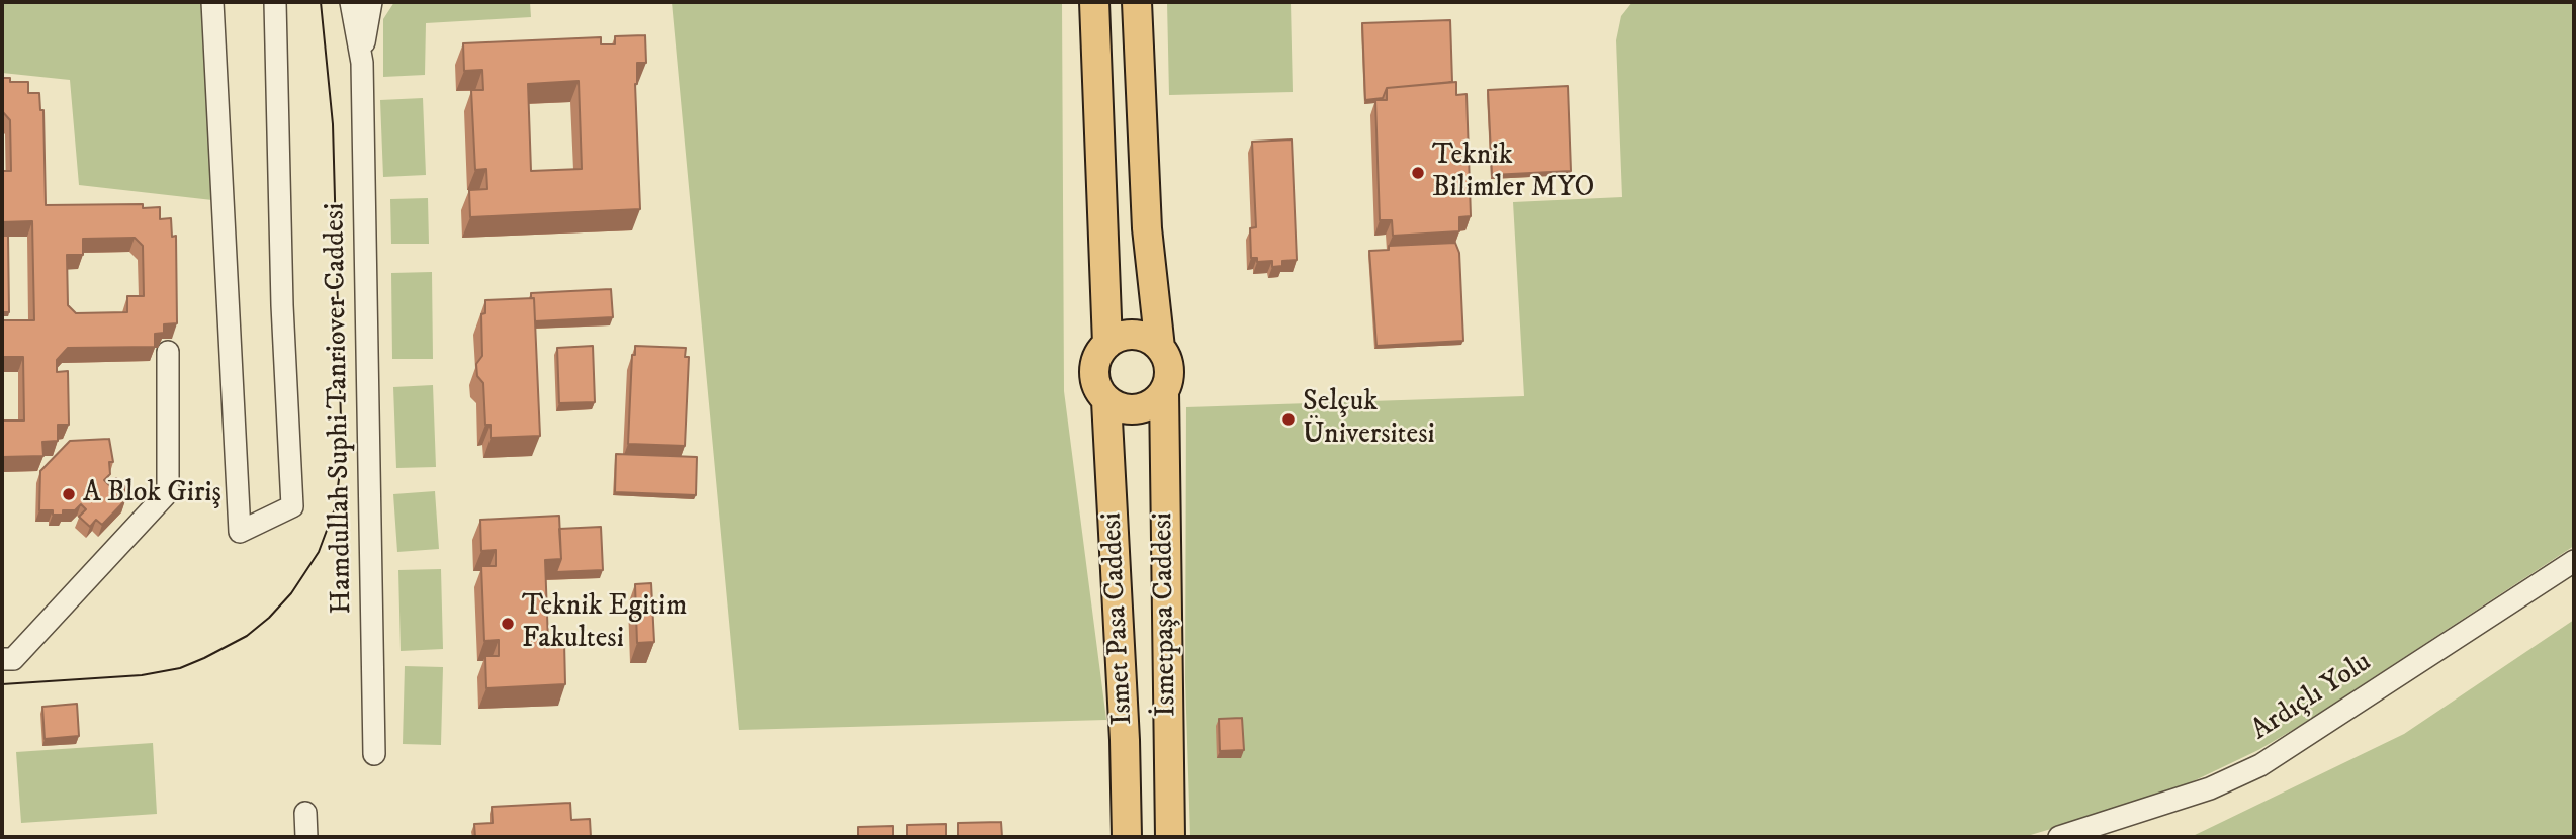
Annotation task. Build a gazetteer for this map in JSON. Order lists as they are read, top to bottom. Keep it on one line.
{"streets":{"main road":["İsmetpaşa Caddesi","Ismet Pasa Caddesi"],"street":["Hamdullah Suphi Tanriover Caddesi","Ardıçlı Yolu"]},"crossings":[["İsmetpaşa Caddesi","Ismet Pasa Caddesi"]],"places":["Teknik Bilimler MYO","Selçuk Üniversitesi","A Blok Giriş","Teknik Egitim Fakultesi"]}
